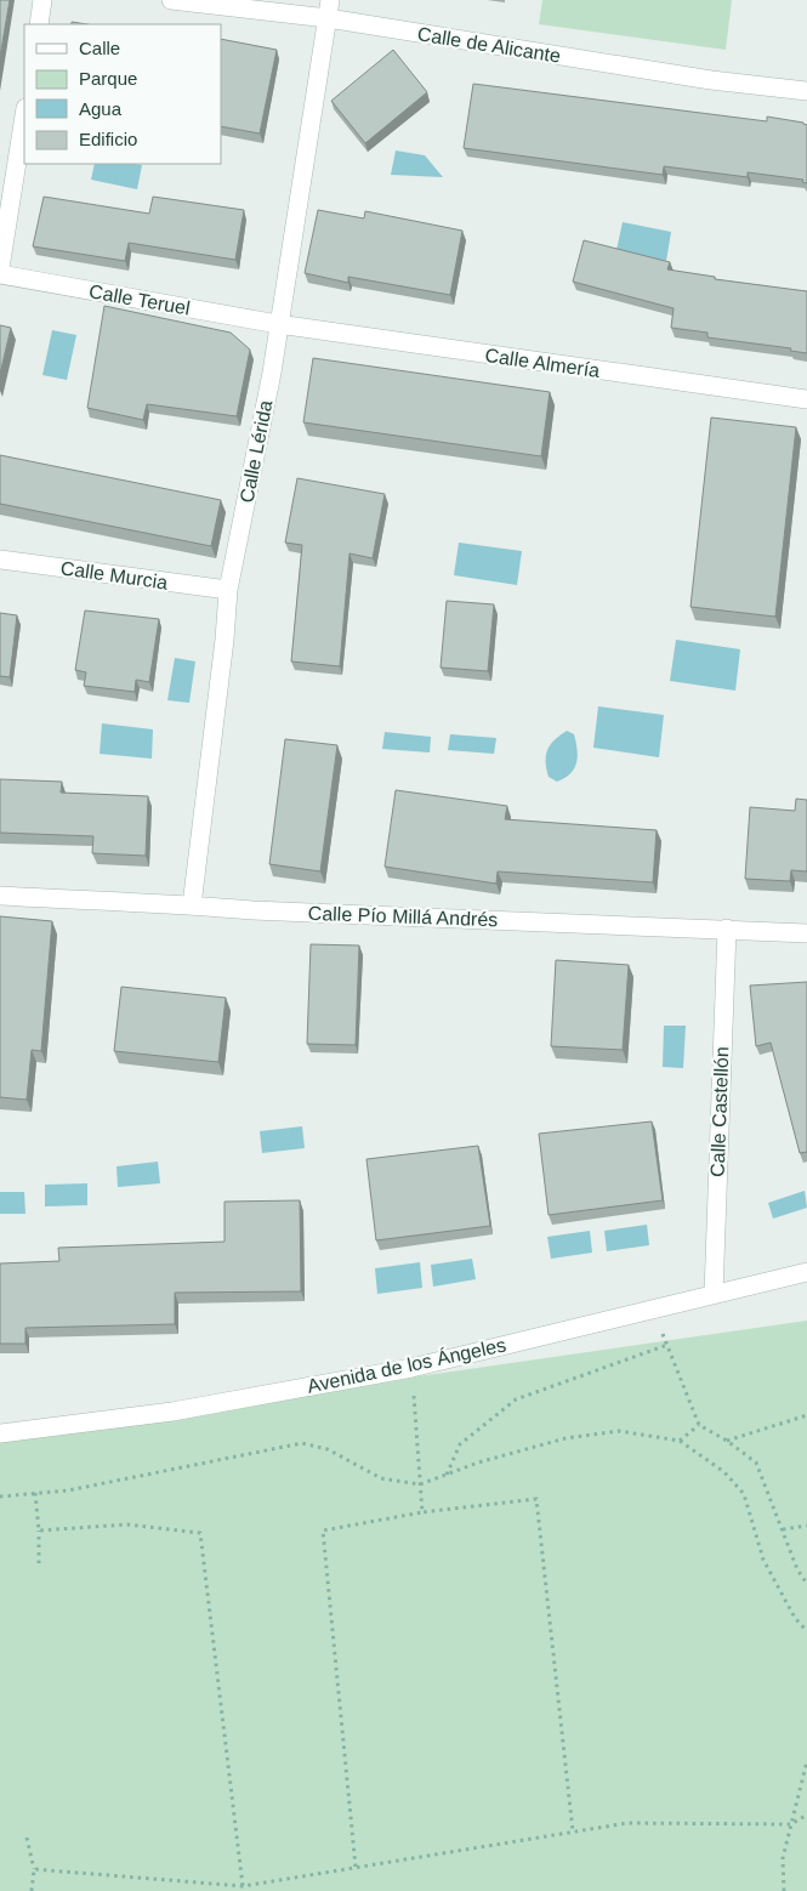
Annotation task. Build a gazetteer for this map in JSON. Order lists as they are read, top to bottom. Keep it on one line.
{"streets":{"street":["Calle de Alicante","Calle Teruel","Calle Almería","Calle Lérida","Calle Murcia","Calle Pío Millá Andrés","Calle Castellón","Avenida de los Ángeles"]},"crossings":[["Calle de Alicante","Calle Lérida"],["Calle Teruel","Calle Almería"],["Calle Teruel","Calle Lérida"],["Calle Almería","Calle Lérida"],["Calle Lérida","Calle Murcia"],["Calle Lérida","Calle Pío Millá Andrés"],["Calle Pío Millá Andrés","Calle Castellón"],["Calle Castellón","Avenida de los Ángeles"]],"legend":["Calle","Parque","Agua","Edificio"]}
